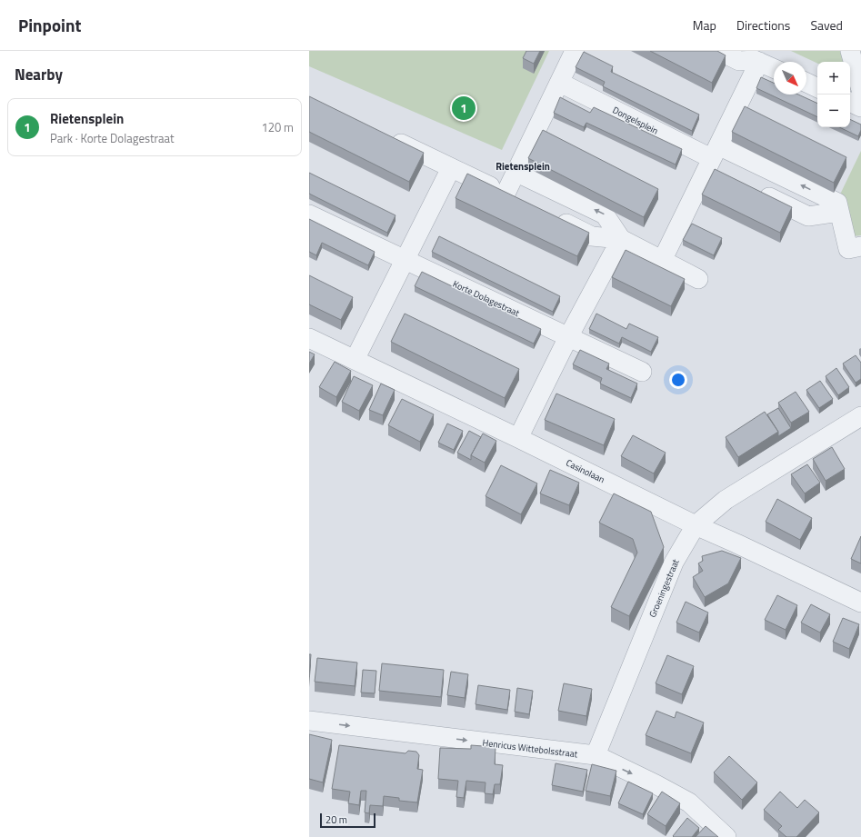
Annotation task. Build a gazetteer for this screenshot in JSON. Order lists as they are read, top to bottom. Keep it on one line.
{"streets":{"street":["Dongelsplein","Korte Dolagestraat","Casinolaan","Groeningestraat","Henricus Wittebolsstraat"]},"crossings":[["Casinolaan","Groeningestraat"],["Groeningestraat","Henricus Wittebolsstraat"]],"one_way":["Henricus Wittebolsstraat"],"districts":["Rietensplein"],"scale_bar":"20 m","north":"bottom right","page":{"header":"Pinpoint","nav":["Map","Directions","Saved"],"heading":"Nearby","map_buttons":["+","−"],"pins":"1","list":[{"mark":"1","name":"Rietensplein","note":"Park · Korte Dolagestraat","value":"120 m"}],"scale":"20 m"}}
